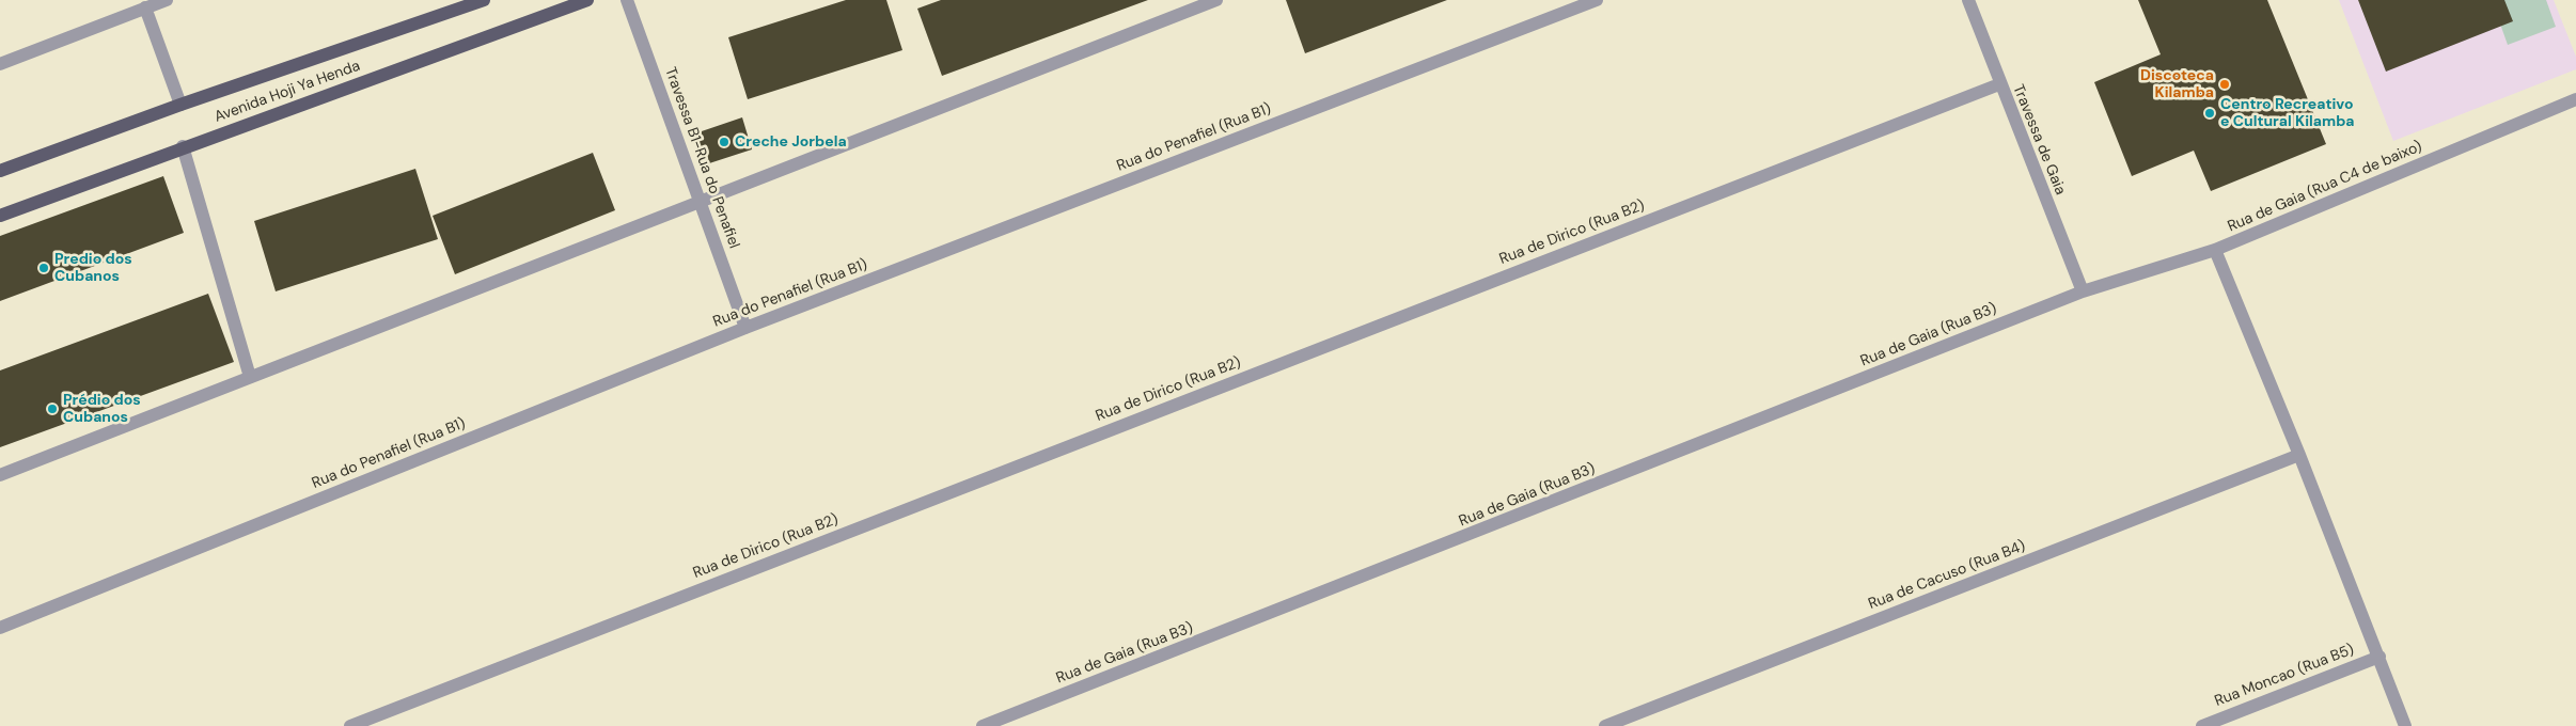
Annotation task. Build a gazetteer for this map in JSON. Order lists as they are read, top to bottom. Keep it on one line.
{"streets":{"main road":["Avenida Hoji Ya Henda"],"street":["Rua do Penafiel (Rua B1)","Travessa de Gaia","Travessa B1-Rua do Penafiel","Rua de Gaia (Rua C4 de baixo)","Rua de Dirico (Rua B2)","Rua de Gaia (Rua B3)","Rua de Cacuso (Rua B4)","Rua Moncao (Rua B5)"]},"crossings":[["Rua do Penafiel (Rua B1)","Travessa B1-Rua do Penafiel"],["Travessa de Gaia","Rua de Gaia (Rua C4 de baixo)"],["Travessa de Gaia","Rua de Dirico (Rua B2)"],["Travessa de Gaia","Rua de Gaia (Rua B3)"],["Rua de Gaia (Rua C4 de baixo)","Rua de Gaia (Rua B3)"]],"places":["Discoteca Kilamba","Centro Recreativo e Cultural Kilamba","Creche Jorbela","Predio dos Cubanos","Prédio dos Cubanos"]}
